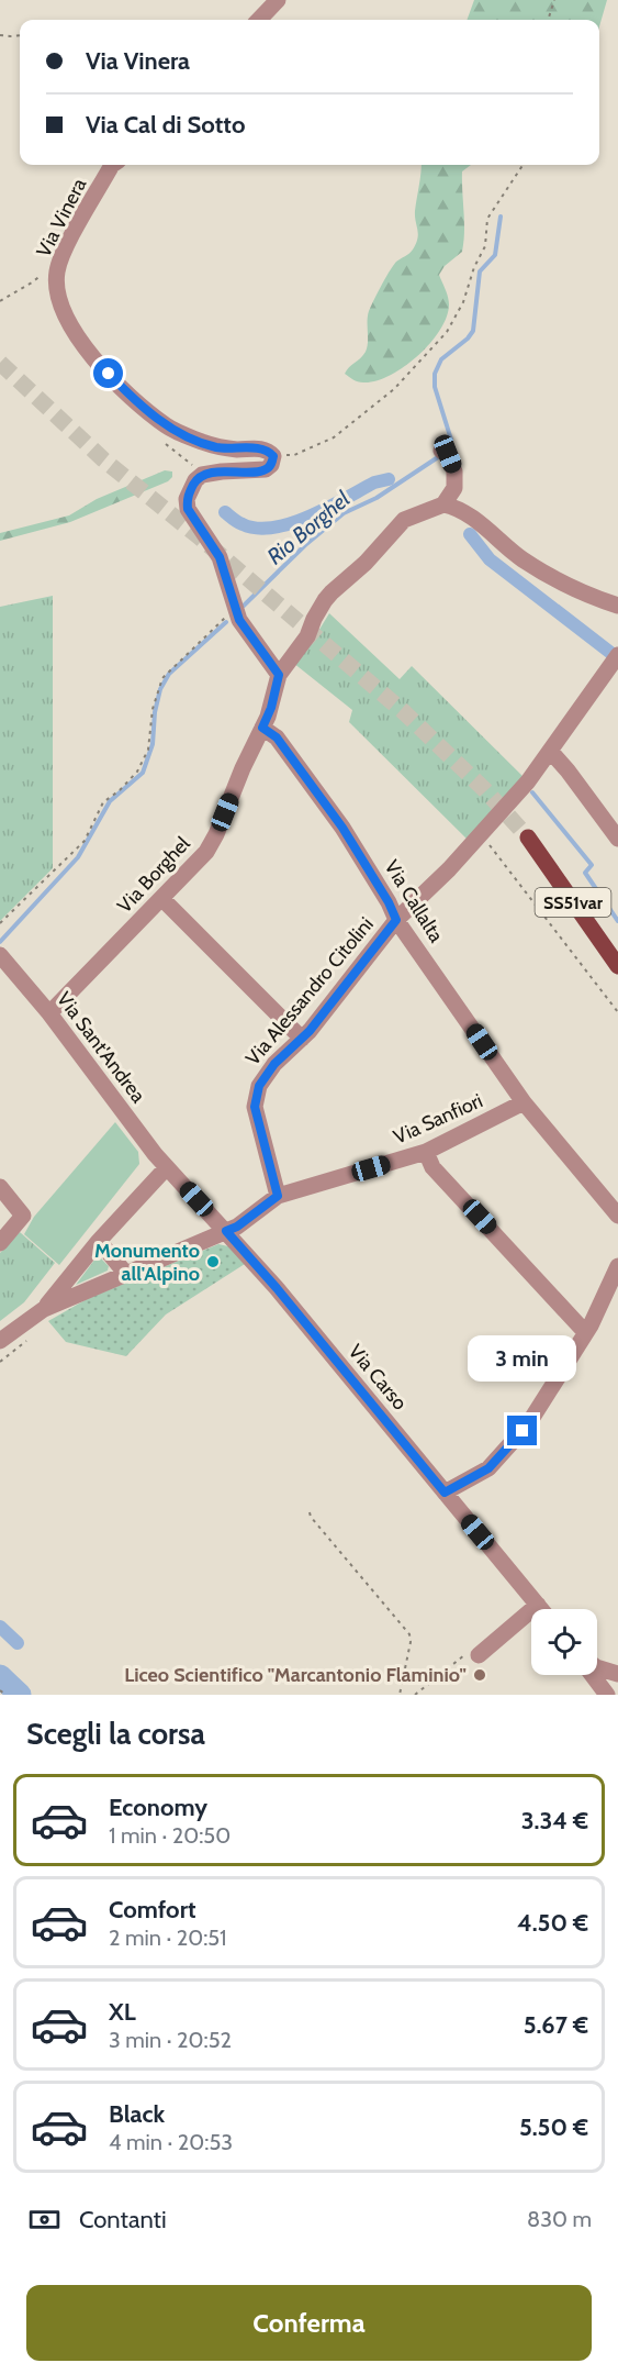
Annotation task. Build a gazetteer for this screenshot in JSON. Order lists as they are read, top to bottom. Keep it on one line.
{"streets":{"main road":["SS51var"],"street":["Via Vinera","Via Borghel","Via Callalta","Via Alessandro Citolini","Via Sant'Andrea","Via Sanfiori","Via Carso"]},"crossings":[["Via Borghel","Via Callalta"],["Via Borghel","Via Sant'Andrea"],["Via Callalta","Via Alessandro Citolini"],["Via Callalta","Via Sanfiori"],["Via Alessandro Citolini","Via Sanfiori"],["Via Sant'Andrea","Via Carso"],["Via Sanfiori","Via Carso"]],"water":["Rio Borghel"],"places":["Monumento all'Alpino","Liceo Scientifico \"Marcantonio Flaminio\""],"page":{"banner":["Via Vinera","Via Cal di Sotto"],"bubble":"3 min","heading":"Scegli la corsa","list":[{"name":"Economy","note":"1 min · 20:50","value":"3.34 €"},{"name":"Comfort","note":"2 min · 20:51","value":"4.50 €"},{"name":"XL","note":"3 min · 20:52","value":"5.67 €"},{"name":"Black","note":"4 min · 20:53","value":"5.50 €"}],"pay":["Contanti","830 m"],"buttons":"Conferma"}}
